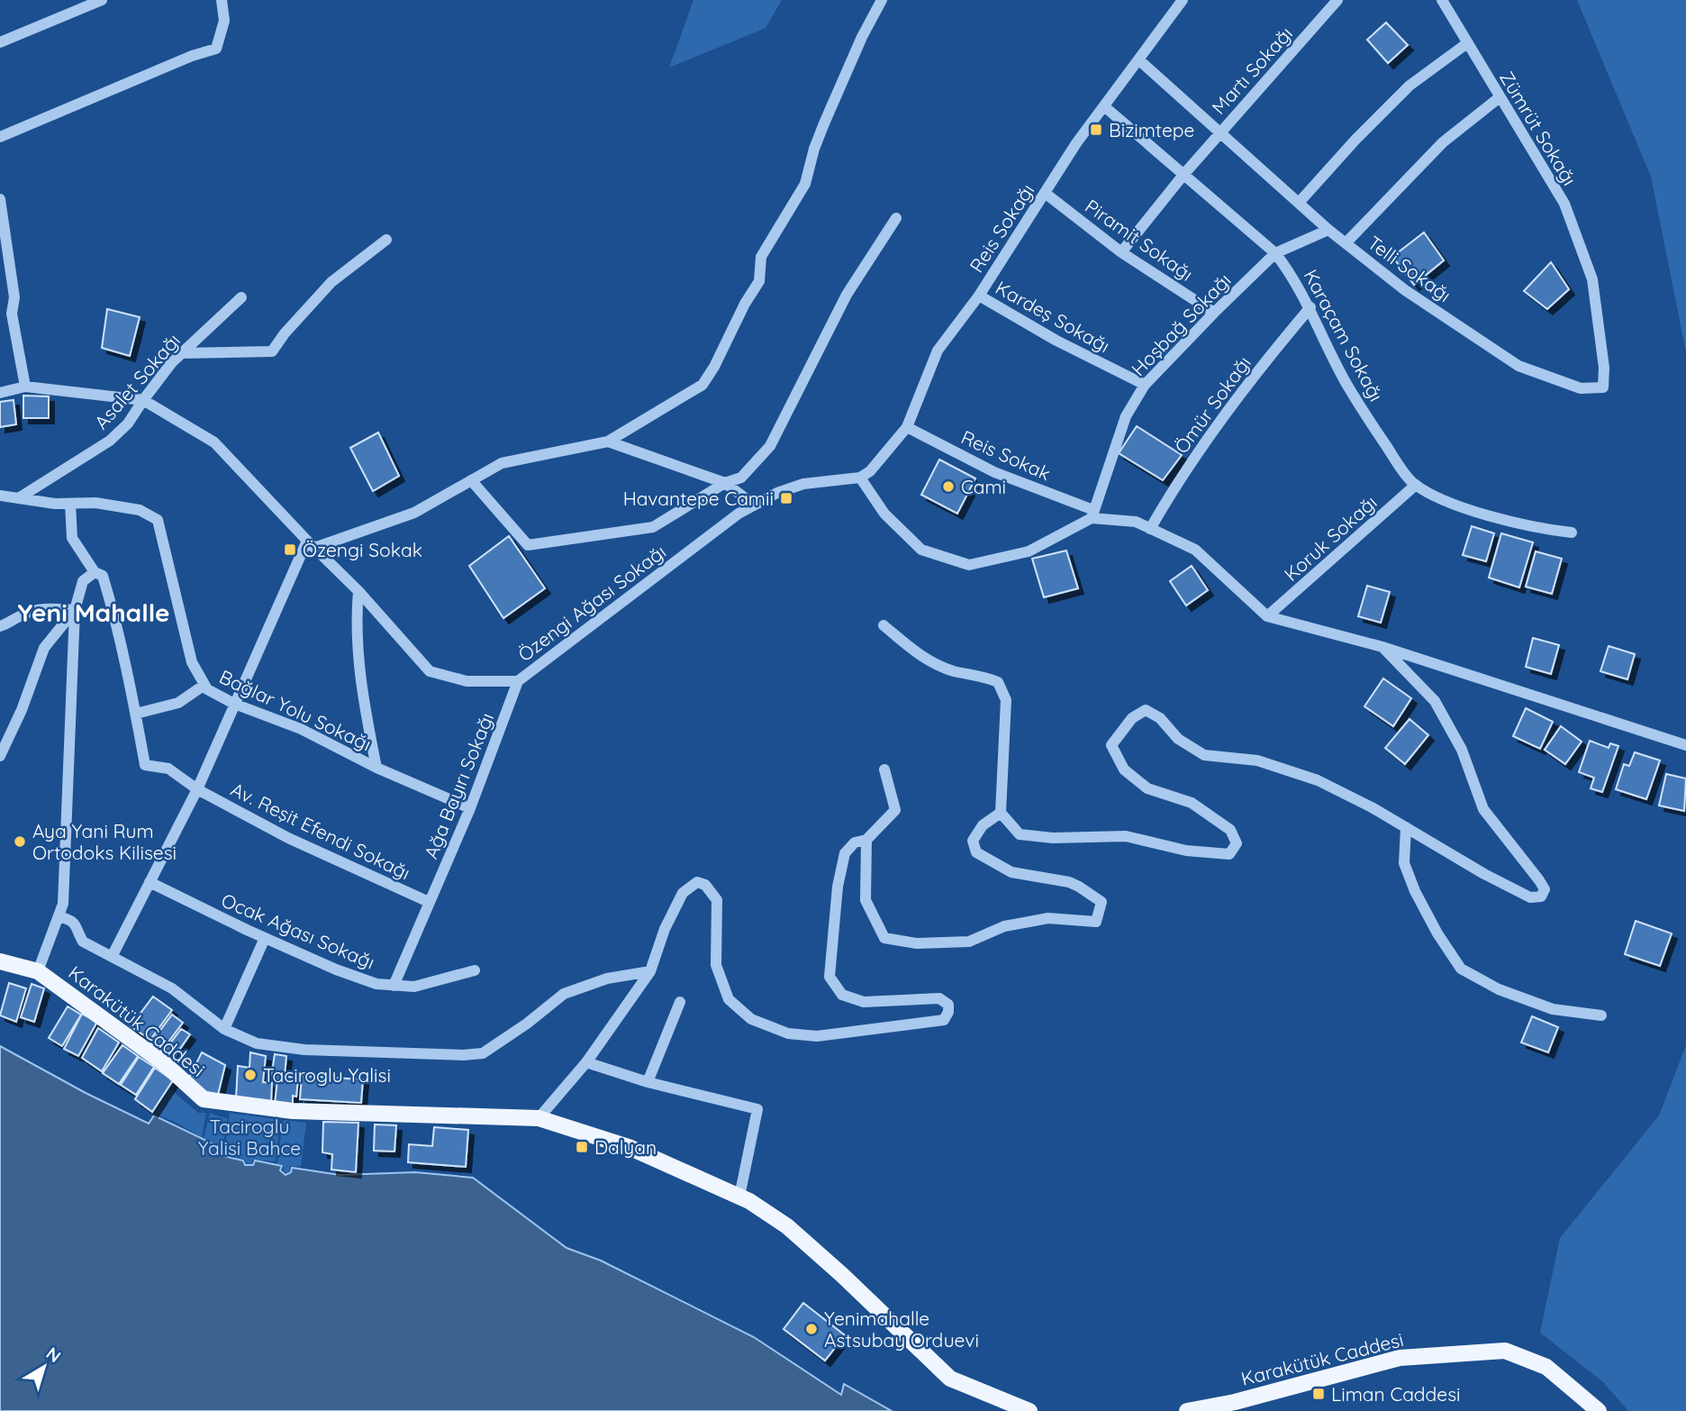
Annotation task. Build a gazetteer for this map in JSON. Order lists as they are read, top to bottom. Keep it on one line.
{"streets":{"main road":["Karakütük Caddesi"],"street":["Martı Sokağı","Zümrüt Sokağı","Reis Sokağı","Piramit Sokağı","Telli Sokağı","Kardeş Sokağı","Hoşbağ Sokağı","Karaçam Sokağı","Asalet Sokağı","Ömür Sokağı","Reis Sokak","Koruk Sokağı","Özengi Ağası Sokağı","Bağlar Yolu Sokağı","Ağa Bayırı Sokağı","Av. Reşit Efendi Sokağı","Ocak Ağası Sokağı"]},"crossings":[["Martı Sokağı","Piramit Sokağı"],["Martı Sokağı","Telli Sokağı"],["Martı Sokağı","Karaçam Sokağı"],["Zümrüt Sokağı","Telli Sokağı"],["Reis Sokağı","Piramit Sokağı"],["Reis Sokağı","Telli Sokağı"],["Reis Sokağı","Kardeş Sokağı"],["Reis Sokağı","Karaçam Sokağı"],["Reis Sokağı","Reis Sokak"],["Reis Sokağı","Özengi Ağası Sokağı"],["Piramit Sokağı","Hoşbağ Sokağı"],["Telli Sokağı","Hoşbağ Sokağı"],["Kardeş Sokağı","Hoşbağ Sokağı"],["Hoşbağ Sokağı","Karaçam Sokağı"],["Hoşbağ Sokağı","Reis Sokak"],["Karaçam Sokağı","Ömür Sokağı"],["Karaçam Sokağı","Koruk Sokağı"],["Asalet Sokağı","Özengi Ağası Sokağı"],["Asalet Sokağı","Bağlar Yolu Sokağı"],["Ömür Sokağı","Reis Sokak"],["Reis Sokak","Koruk Sokağı"],["Özengi Ağası Sokağı","Ağa Bayırı Sokağı"],["Bağlar Yolu Sokağı","Ağa Bayırı Sokağı"],["Ağa Bayırı Sokağı","Av. Reşit Efendi Sokağı"],["Ağa Bayırı Sokağı","Ocak Ağası Sokağı"]],"districts":["Yeni Mahalle"],"parks":["Taciroglu Yalisi Bahce"],"places":{"transit":["Bizimtepe","Havantepe Camii","Özengi Sokak","Dalyan","Liman Caddesi"],"other":["Cami","Aya Yani Rum Ortodoks Kilisesi","Taciroglu Yalisi","Yenimahalle Astsubay Orduevi"]},"north":"top right"}
